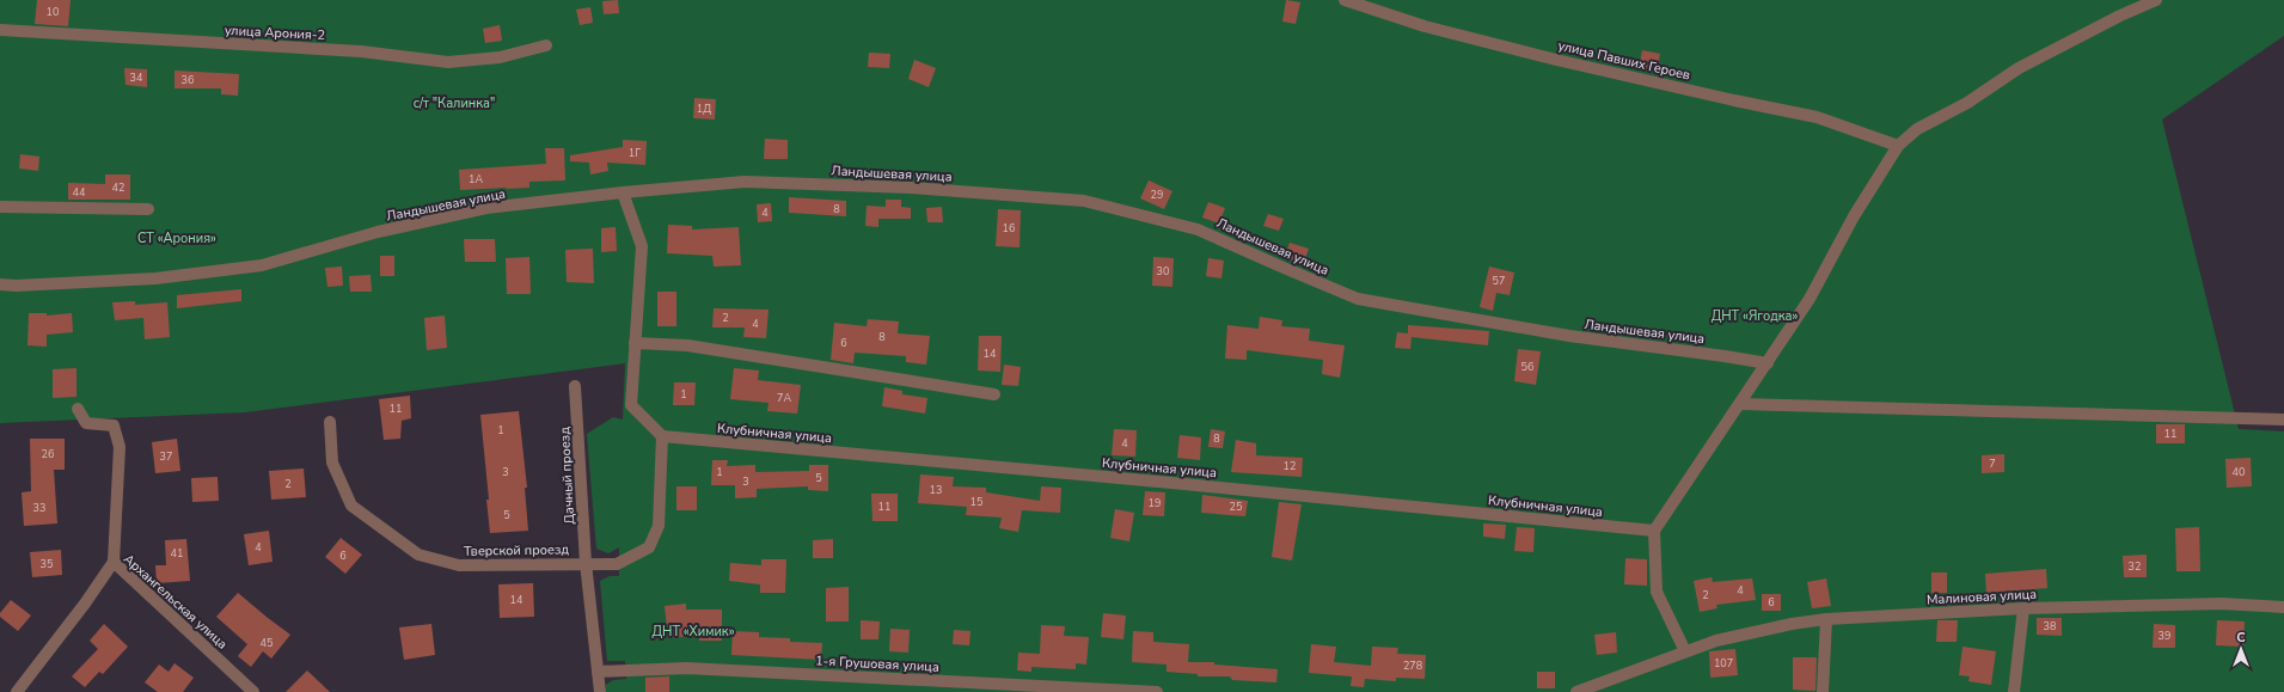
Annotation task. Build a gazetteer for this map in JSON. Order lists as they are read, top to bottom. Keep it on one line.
{"streets":{"street":["улица Арония-2","улица Павших Героев","Ландышевая улица","Клубничная улица","Дачный проезд","Тверской проезд","Малиновая улица","Архангельская улица","1-я Грушовая улица"]},"crossings":[["Дачный проезд","Тверской проезд"],["Дачный проезд","1-я Грушовая улица"]],"parks":["с/т \"Калинка\"","СТ «Арония»","ДНТ «Ягодка»","ДНТ «Химик»"],"house_numbers":["10","34","36","1Д","1Г","1А","42","44","29","8","4","16","30","57","2","4","8","6","14","56","1","7А","11","1","11","8","4","26","37","7","12","3","1","40","5","3","2","13","15","19","11","25","33","5","4","41","6","35","32","4","2","14","6","38","39","45","107","278"],"north":"top"}
